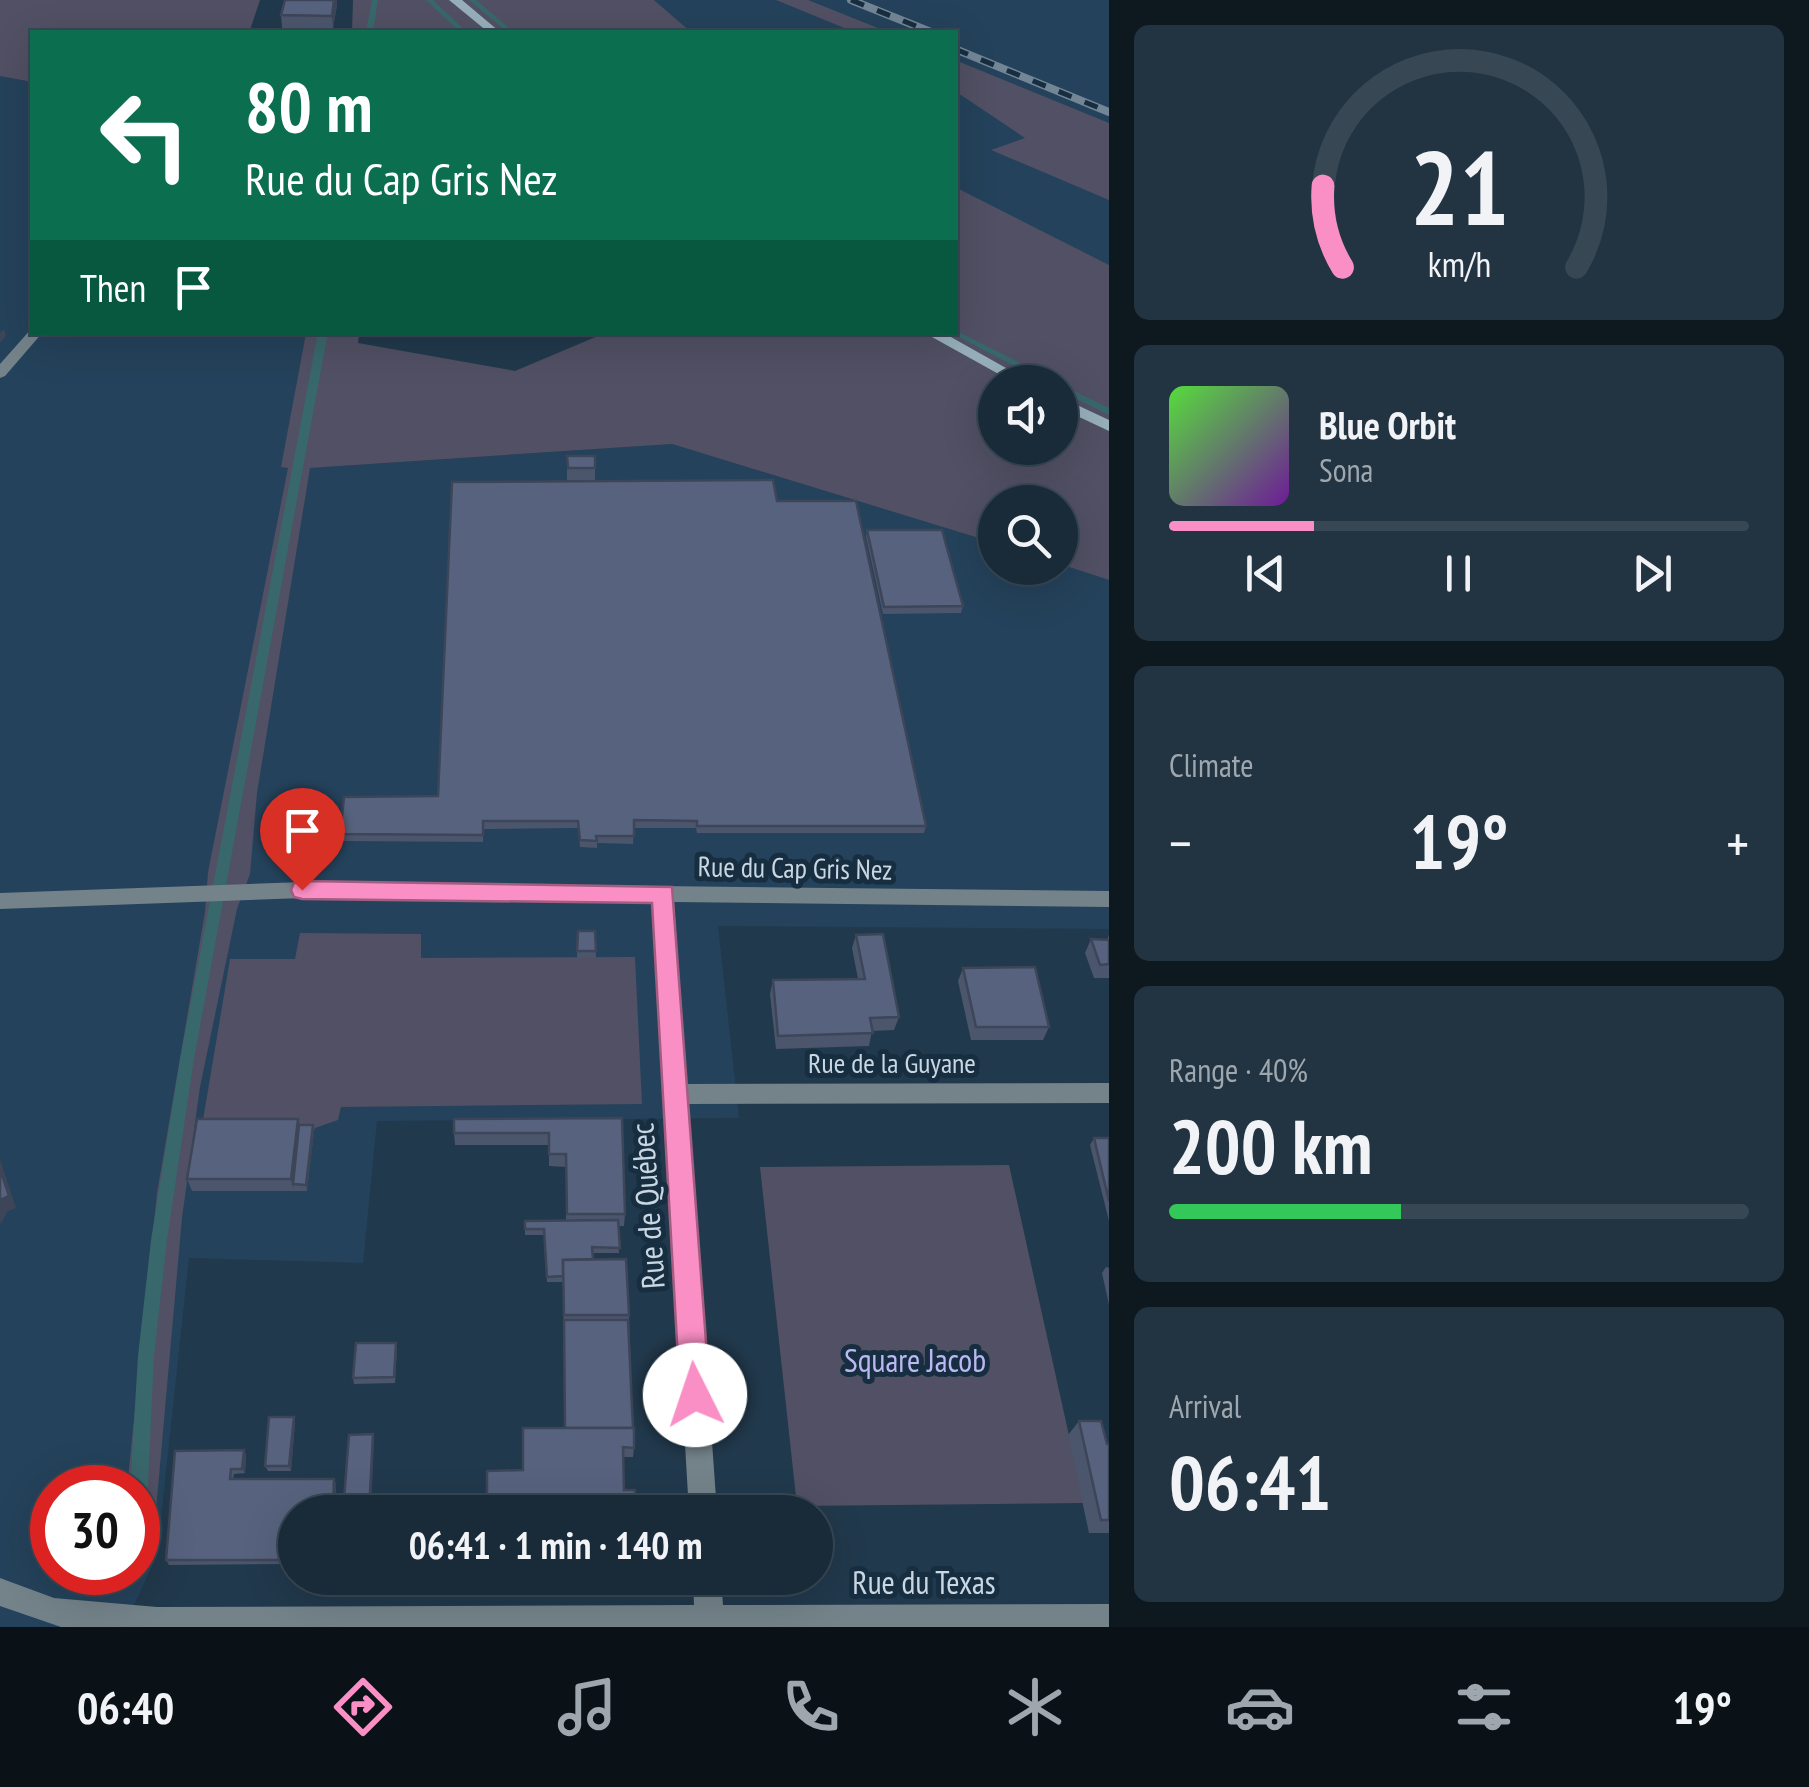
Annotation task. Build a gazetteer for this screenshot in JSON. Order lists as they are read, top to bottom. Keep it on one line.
{"streets":{"street":["Rue du Cap Gris Nez","Rue de la Guyane","Rue de Québec","Rue du Texas"]},"crossings":[["Rue du Cap Gris Nez","Rue de Québec"],["Rue de la Guyane","Rue de Québec"]],"parks":["Square Jacob"],"page":{"turn":["80 m","Rue du Cap Gris Nez"],"then":"Then","song":["Blue Orbit","Sona"],"tile":["Climate",["Range · 40%","200 km"],["Arrival","06:41"]],"heat":["−","19°","+"],"limit":"30","trip":"06:41 · 1 min · 140 m","tabs":["06:40","19°"],"gauge":["21","km/h"]}}
